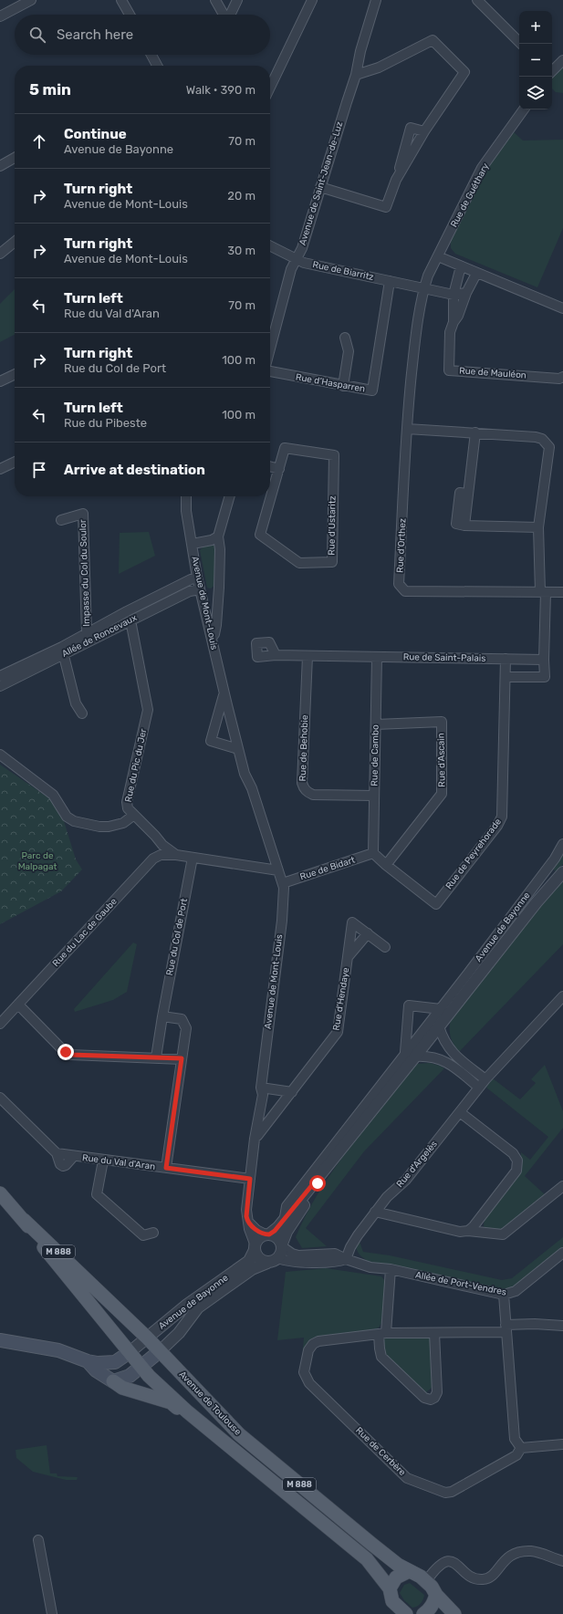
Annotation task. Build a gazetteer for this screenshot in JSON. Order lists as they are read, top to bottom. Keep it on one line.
{"streets":{"main road":["M 888","Avenue de Toulouse"],"street":["Avenue de Saint-Jean-de-Luz","Rue de Guéthary","Rue de Biarritz","Rue de Mauléon","Rue d'Hasparren","Rue d'Ustaritz","Rue d'Orthez","Impasse du Col du Soulor","Avenue de Mont-Louis","Allée de Roncevaux","Rue de Saint-Palais","Rue de Behobie","Rue de Cambo","Rue d'Ascain","Rue du Pic du Jer","Rue de Peyrehorade","Rue de Bidart","Avenue de Bayonne","Rue du Lac de Gaube","Rue du Col de Port","Rue d'Hendaye","Rue du Val d'Aran","Rue d'Argelès","Allée de Port-Vendres","Rue de Cerbère"]},"crossings":[["Avenue de Saint-Jean-de-Luz","Rue de Biarritz"],["Rue de Guéthary","Rue de Biarritz"],["Rue de Guéthary","Rue d'Orthez"],["Rue de Biarritz","Rue d'Hasparren"],["Rue de Biarritz","Rue d'Orthez"],["Impasse du Col du Soulor","Allée de Roncevaux"],["Avenue de Mont-Louis","Allée de Roncevaux"],["Avenue de Mont-Louis","Rue du Pic du Jer"],["Avenue de Mont-Louis","Rue de Bidart"],["Avenue de Mont-Louis","Avenue de Bayonne"],["Avenue de Mont-Louis","Rue d'Hendaye"],["Avenue de Mont-Louis","Rue du Val d'Aran"],["Avenue de Mont-Louis","Allée de Port-Vendres"],["Allée de Roncevaux","Rue du Pic du Jer"],["Rue de Saint-Palais","Rue de Behobie"],["Rue de Saint-Palais","Rue de Cambo"],["Rue de Saint-Palais","Rue de Peyrehorade"],["Rue de Behobie","Rue de Cambo"],["Rue de Cambo","Rue d'Ascain"],["Rue de Cambo","Rue de Peyrehorade"],["Rue de Cambo","Rue de Bidart"],["Rue d'Ascain","Rue de Peyrehorade"],["Rue du Pic du Jer","Rue du Lac de Gaube"],["Rue du Pic du Jer","Rue du Col de Port"],["Rue de Peyrehorade","Rue de Bidart"],["Avenue de Bayonne","Allée de Port-Vendres"],["Avenue de Bayonne","Avenue de Toulouse"],["Rue d'Argelès","Allée de Port-Vendres"]],"parks":["Parc de Malpagat"],"page":{"map_buttons":["+","−"],"search":"Search here","heading":["5 min","Walk · 390 m"],"list":[["Continue","Avenue de Bayonne","70 m"],["Turn right","Avenue de Mont-Louis","20 m"],["Turn right","Avenue de Mont-Louis","30 m"],["Turn left","Rue du Val d'Aran","70 m"],["Turn right","Rue du Col de Port","100 m"],["Turn left","Rue du Pibeste","100 m"],"Arrive at destination"]}}
